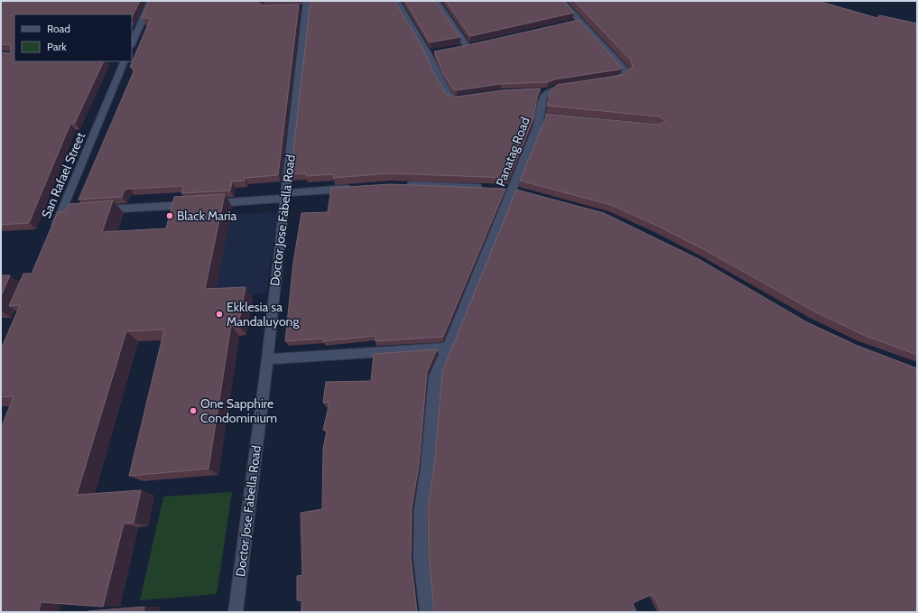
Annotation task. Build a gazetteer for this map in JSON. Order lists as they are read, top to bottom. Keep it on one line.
{"streets":{"street":["Panatag Road","San Rafael Street","Doctor Jose Fabella Road"]},"places":["Black Maria","Ekklesia sa Mandaluyong","One Sapphire Condominium"],"legend":["Road","Park"]}
